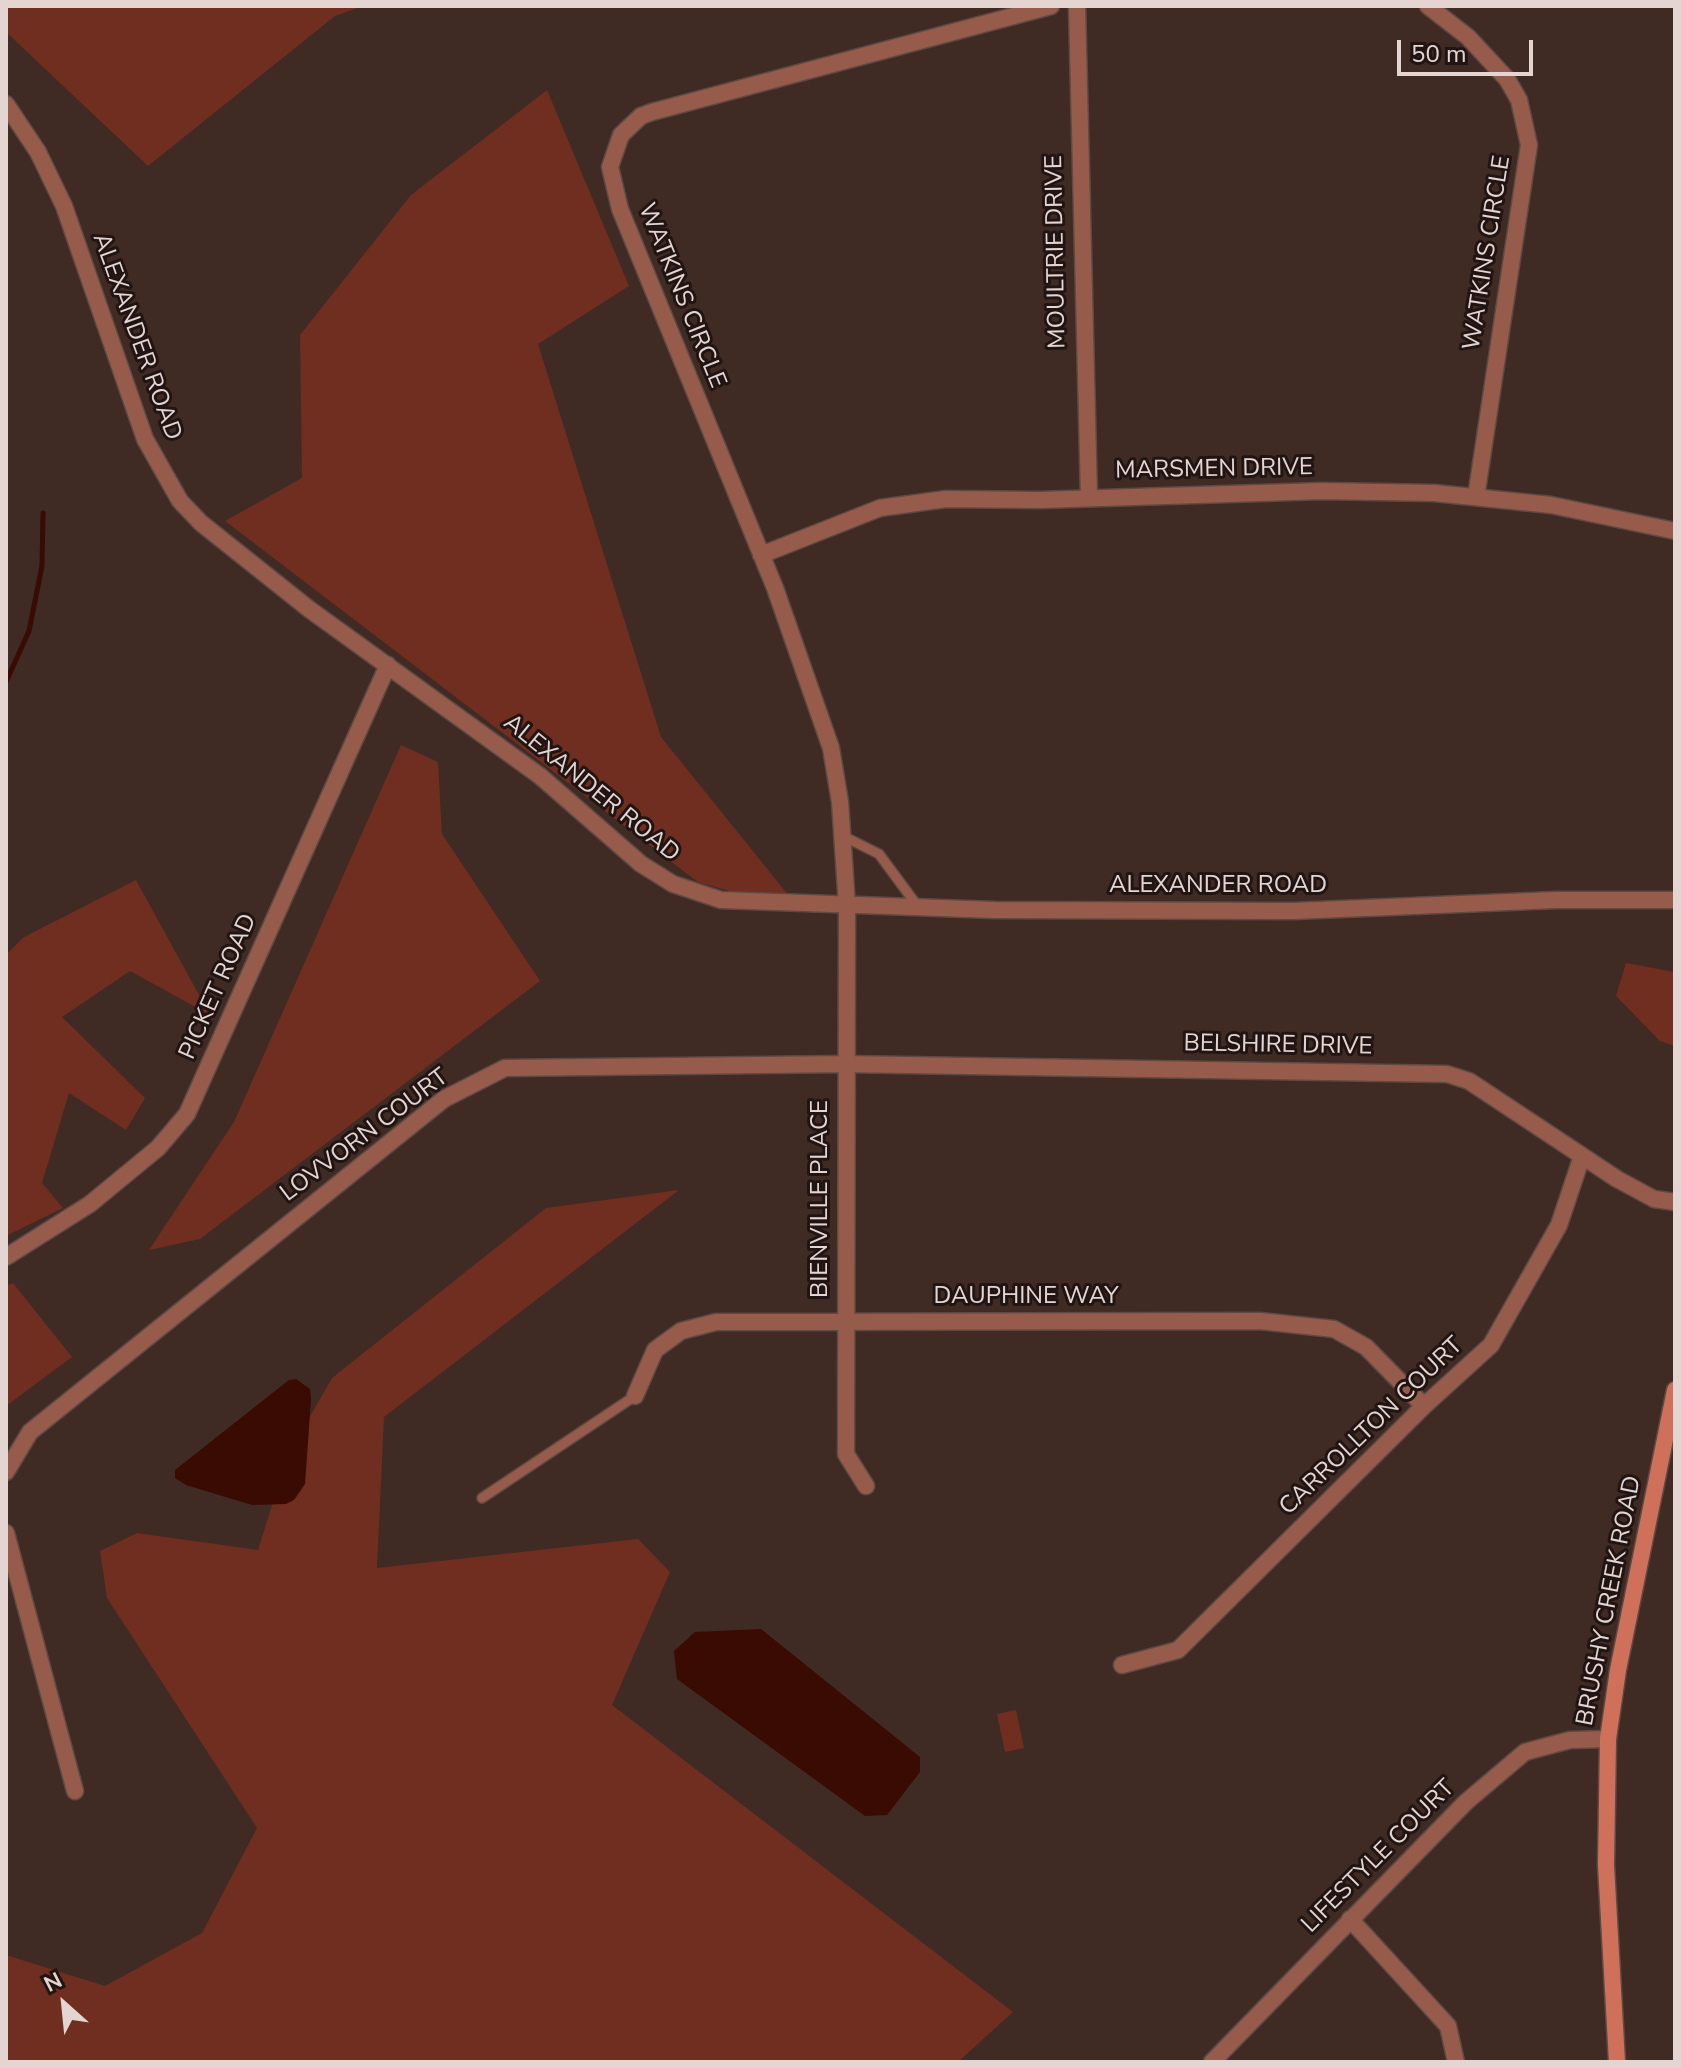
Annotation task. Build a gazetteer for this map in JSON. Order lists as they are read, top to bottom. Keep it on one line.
{"streets":{"main road":["BRUSHY CREEK ROAD"],"street":["MOULTRIE DRIVE","WATKINS CIRCLE","ALEXANDER ROAD","MARSMEN DRIVE","PICKET ROAD","BELSHIRE DRIVE","LOVVORN COURT","BIENVILLE PLACE","DAUPHINE WAY","CARROLLTON COURT","LIFESTYLE COURT"]},"crossings":[["MOULTRIE DRIVE","MARSMEN DRIVE"],["WATKINS CIRCLE","ALEXANDER ROAD"],["WATKINS CIRCLE","MARSMEN DRIVE"],["WATKINS CIRCLE","BIENVILLE PLACE"],["ALEXANDER ROAD","PICKET ROAD"],["ALEXANDER ROAD","BIENVILLE PLACE"],["BELSHIRE DRIVE","LOVVORN COURT"],["BELSHIRE DRIVE","BIENVILLE PLACE"],["BELSHIRE DRIVE","CARROLLTON COURT"],["LOVVORN COURT","BIENVILLE PLACE"],["BIENVILLE PLACE","DAUPHINE WAY"],["DAUPHINE WAY","CARROLLTON COURT"],["BRUSHY CREEK ROAD","LIFESTYLE COURT"]],"scale_bar":"50 m","north":"top left"}
